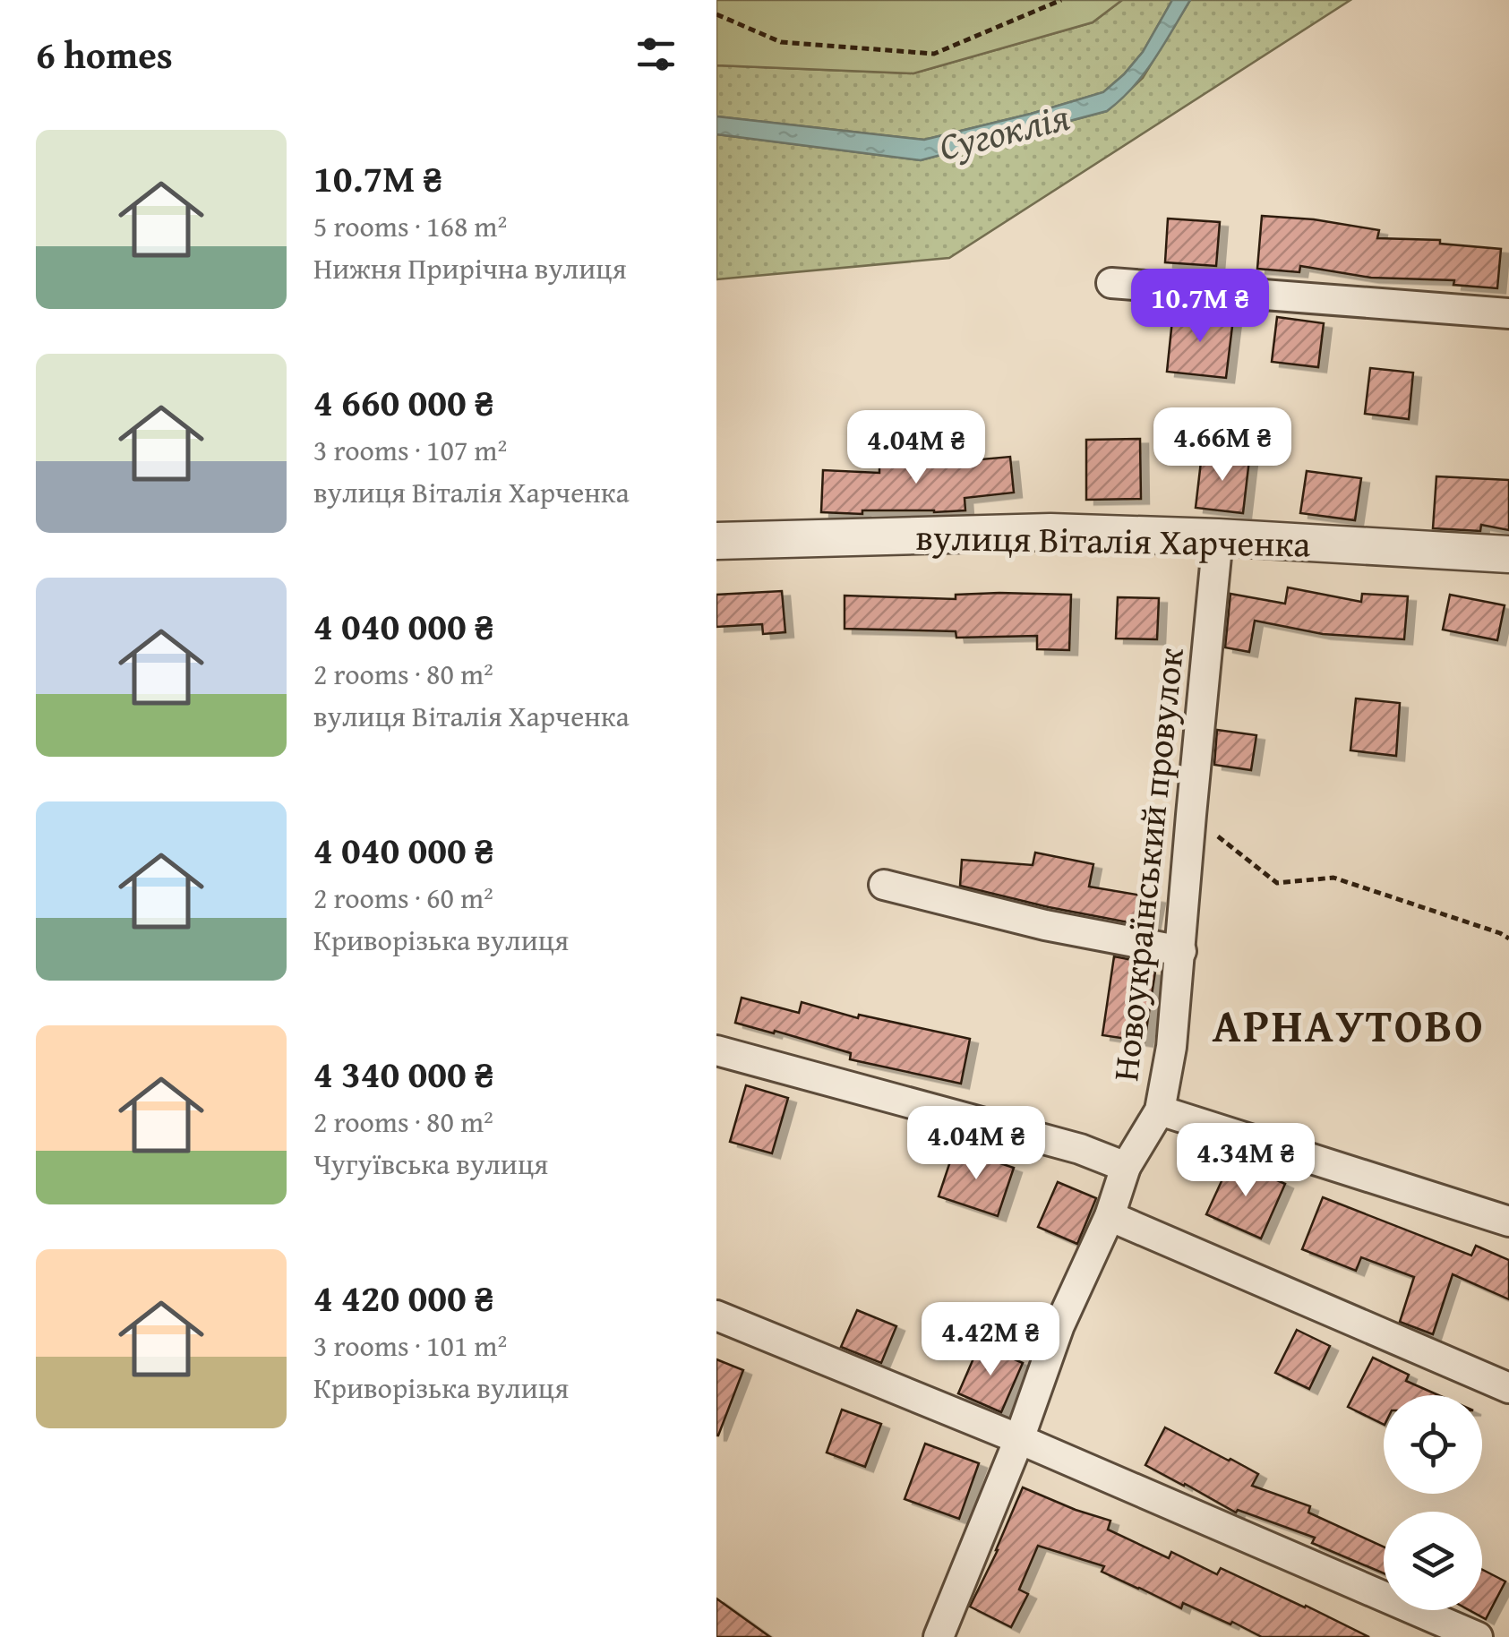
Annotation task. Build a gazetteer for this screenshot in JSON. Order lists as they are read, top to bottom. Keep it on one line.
{"streets":{"street":["вулиця Віталія Харченка","Новоукраїнський провулок"]},"crossings":[["вулиця Віталія Харченка","Новоукраїнський провулок"]],"districts":["АРНАУТОВО"],"water":["Сугоклія"],"page":{"heading":"6 homes","list":[{"name":"10.7M ₴","note":"5 rooms · 168 m² · Нижня Прирічна вулиця"},{"name":"4 660 000 ₴","note":"3 rooms · 107 m² · вулиця Віталія Харченка"},{"name":"4 040 000 ₴","note":"2 rooms · 80 m² · вулиця Віталія Харченка"},{"name":"4 040 000 ₴","note":"2 rooms · 60 m² · Криворізька вулиця"},{"name":"4 340 000 ₴","note":"2 rooms · 80 m² · Чугуївська вулиця"},{"name":"4 420 000 ₴","note":"3 rooms · 101 m² · Криворізька вулиця"}],"price":["10.7M ₴","4.66M ₴","4.04M ₴","4.04M ₴","4.34M ₴","4.42M ₴"]}}
